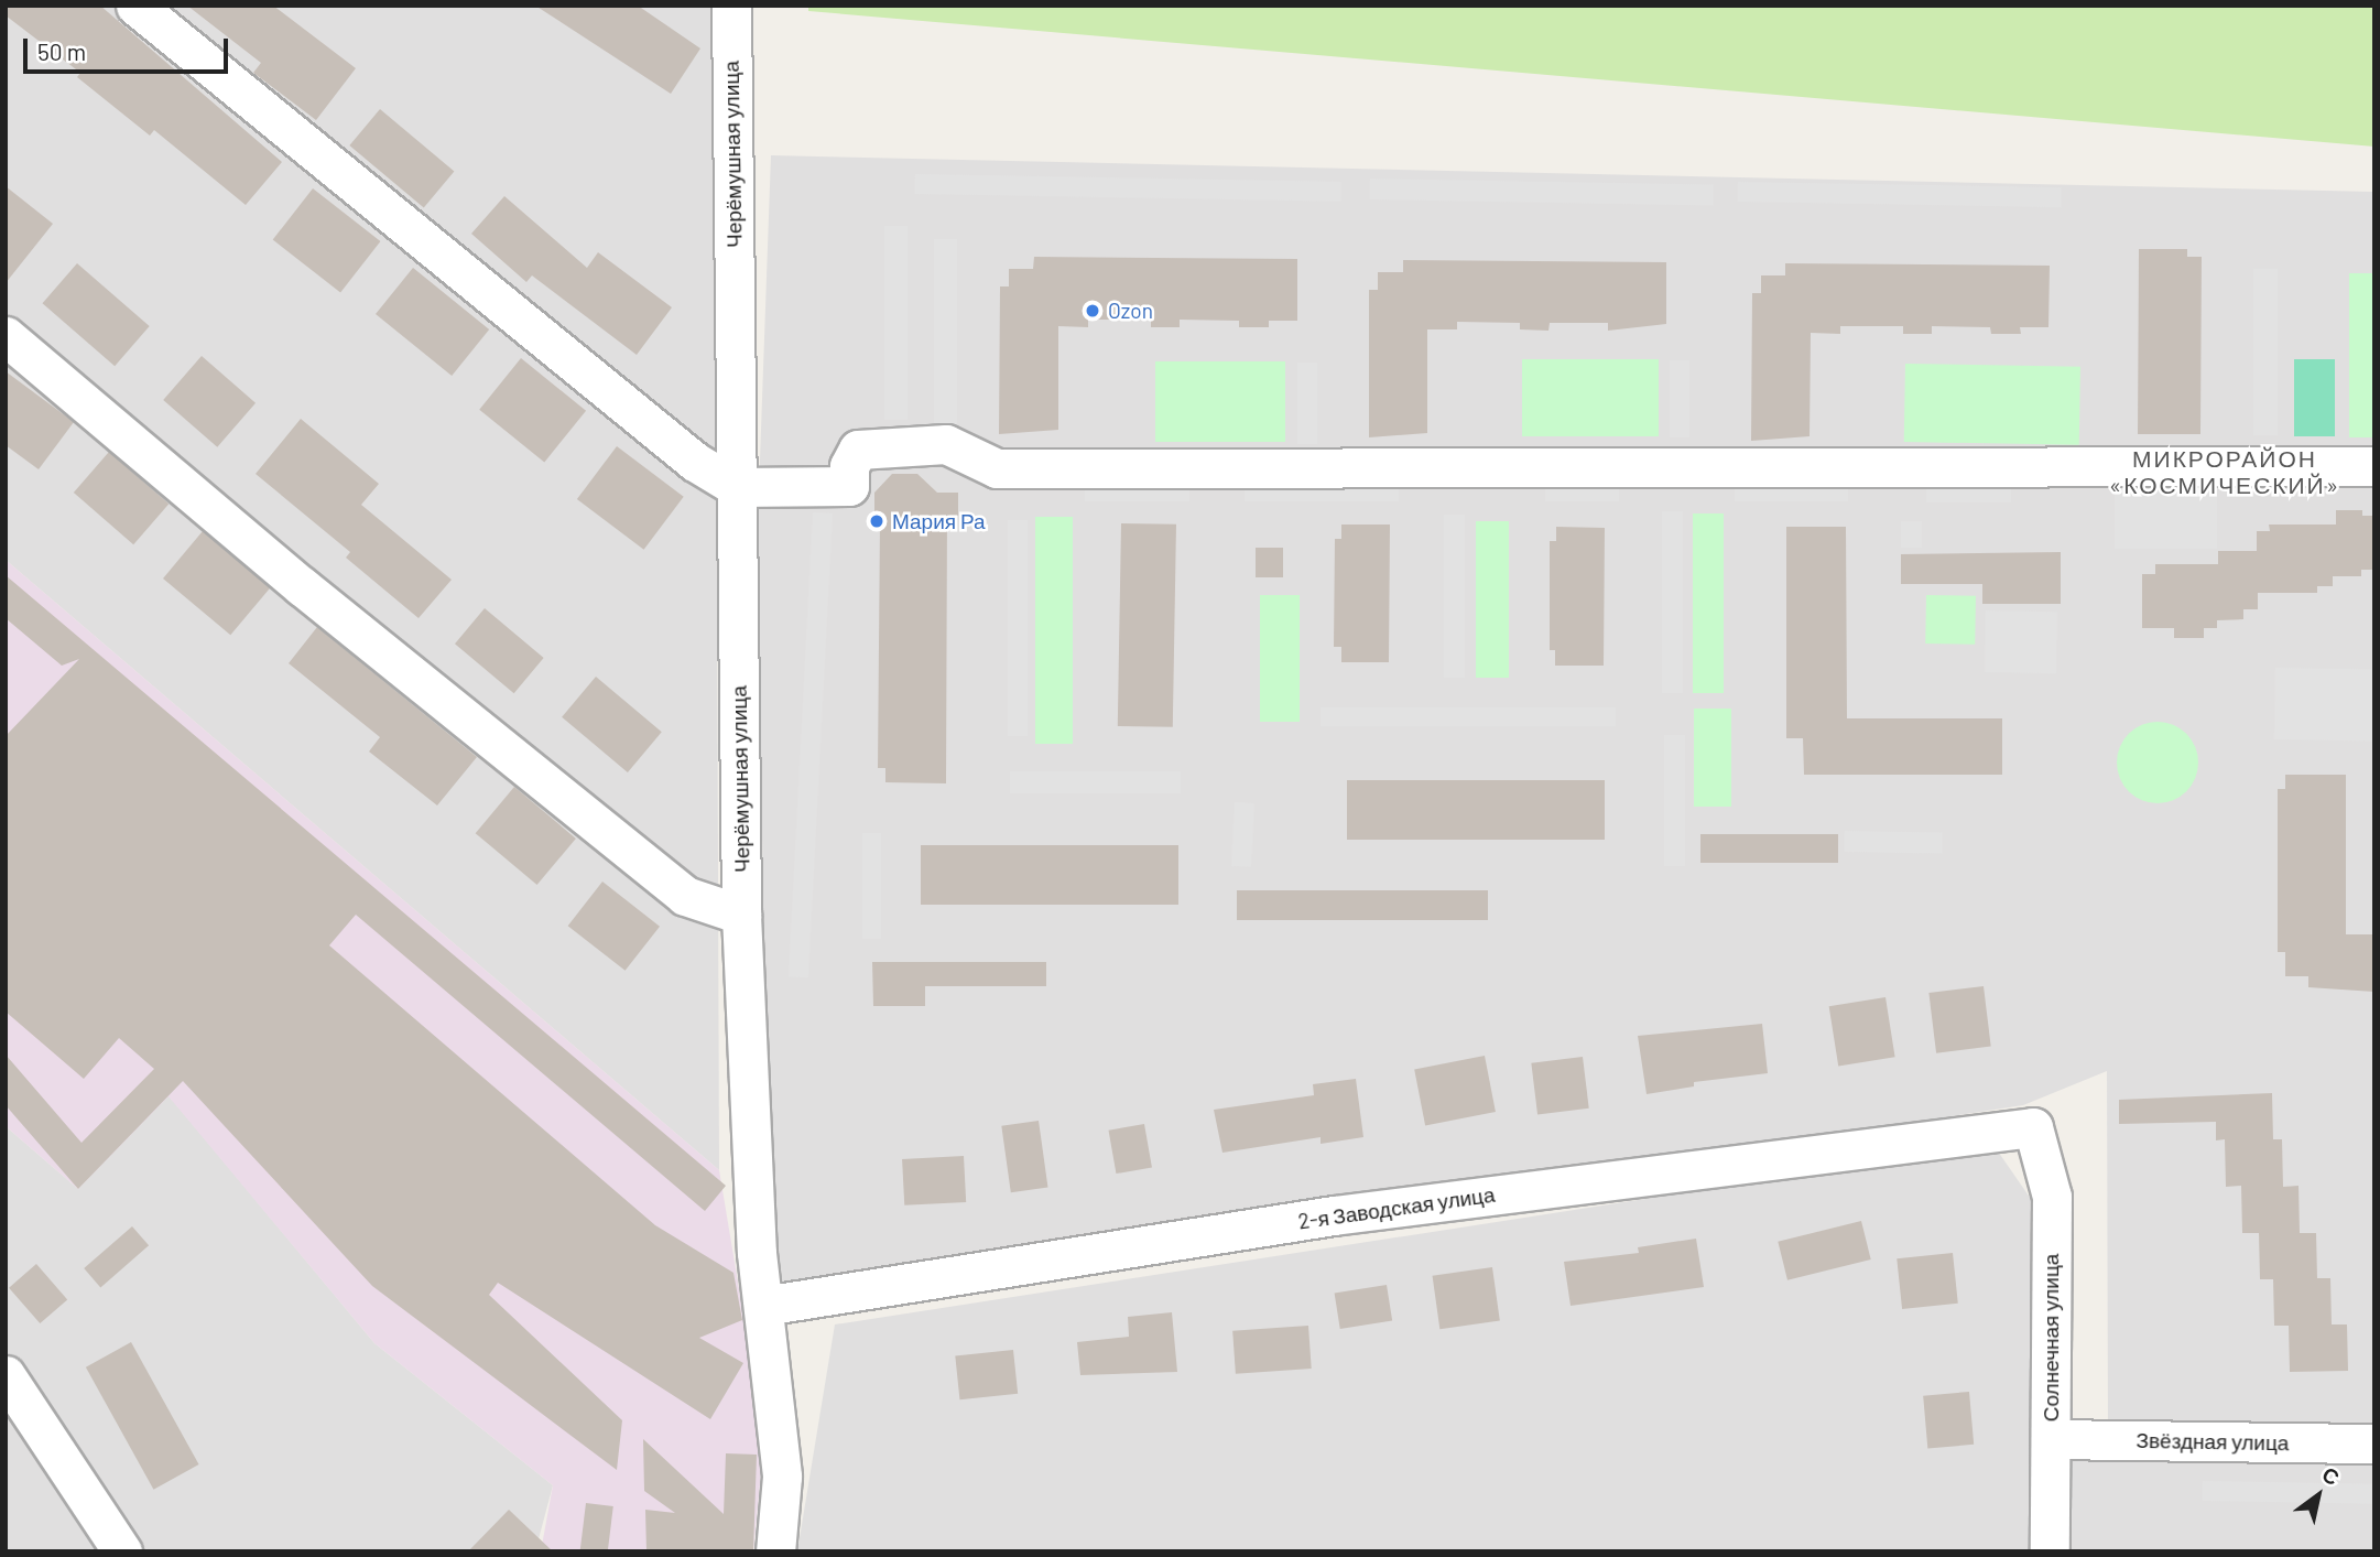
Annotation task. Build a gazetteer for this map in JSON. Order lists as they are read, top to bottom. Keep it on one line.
{"streets":{"street":["Черёмушная улица","2-я Заводская улица","Солнечная улица","Звёздная улица"]},"crossings":[["Черёмушная улица","2-я Заводская улица"],["2-я Заводская улица","Солнечная улица"],["Солнечная улица","Звёздная улица"]],"districts":["МИКРОРАЙОН «КОСМИЧЕСКИЙ»"],"places":["Ozon","Мария Ра"],"scale_bar":"50 m","north":"top right"}
